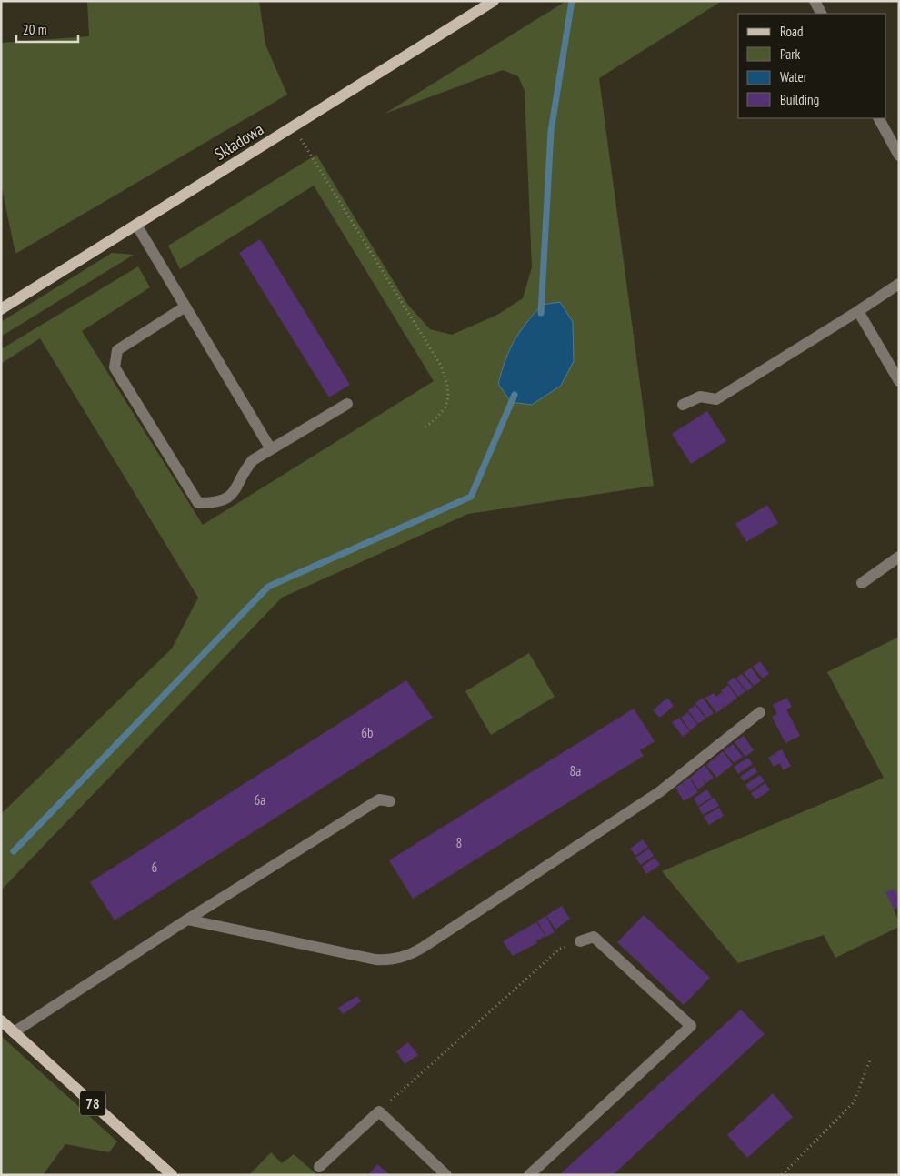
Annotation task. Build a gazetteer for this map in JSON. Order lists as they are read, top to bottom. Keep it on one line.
{"streets":{"main road":["Składowa","78"]},"house_numbers":["6b","8a","6a","8","6"],"legend":["Road","Park","Water","Building"],"scale_bar":"20 m"}
